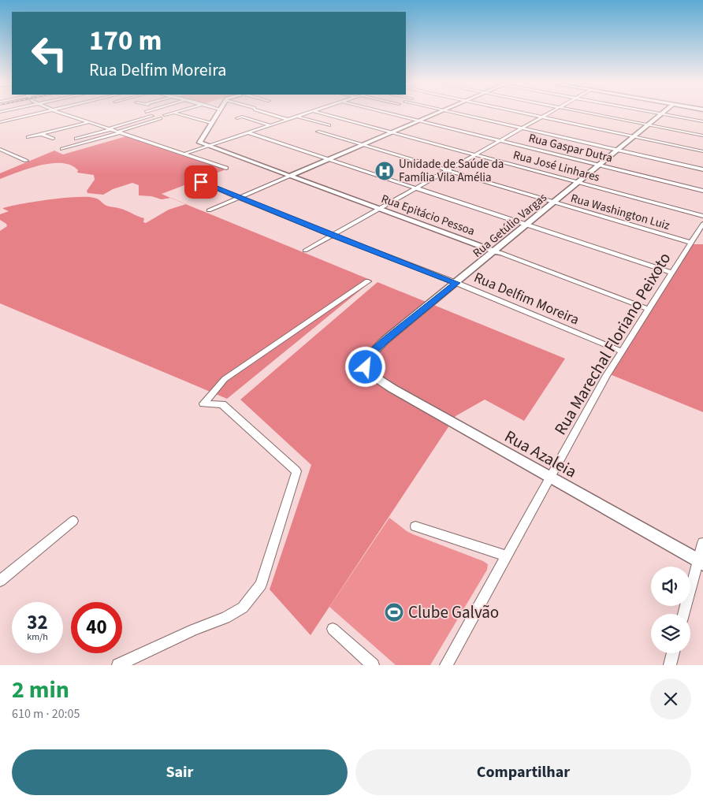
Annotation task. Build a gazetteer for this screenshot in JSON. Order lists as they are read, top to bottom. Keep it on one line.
{"streets":{"street":["Rua Gaspar Dutra","Rua José Linhares","Rua Washington Luiz","Rua Epitácio Pessoa","Rua Getúlio Vargas","Rua Delfim Moreira","Rua Marechal Floriano Peixoto","Rua Azaleia"]},"crossings":[["Rua Gaspar Dutra","Rua Getúlio Vargas"],["Rua José Linhares","Rua Getúlio Vargas"],["Rua Washington Luiz","Rua Getúlio Vargas"],["Rua Washington Luiz","Rua Marechal Floriano Peixoto"],["Rua Epitácio Pessoa","Rua Getúlio Vargas"],["Rua Epitácio Pessoa","Rua Marechal Floriano Peixoto"],["Rua Getúlio Vargas","Rua Delfim Moreira"],["Rua Getúlio Vargas","Rua Azaleia"],["Rua Delfim Moreira","Rua Marechal Floriano Peixoto"],["Rua Marechal Floriano Peixoto","Rua Azaleia"]],"places":{"hospital":["Unidade de Saúde da Família Vila Amélia"],"sports":["Clube Galvão"]},"page":{"turn":["170 m","Rua Delfim Moreira"],"speed":"32 km/h","limit":"40","heading":["2 min","610 m · 20:05"],"buttons":["Sair","Compartilhar"]}}
